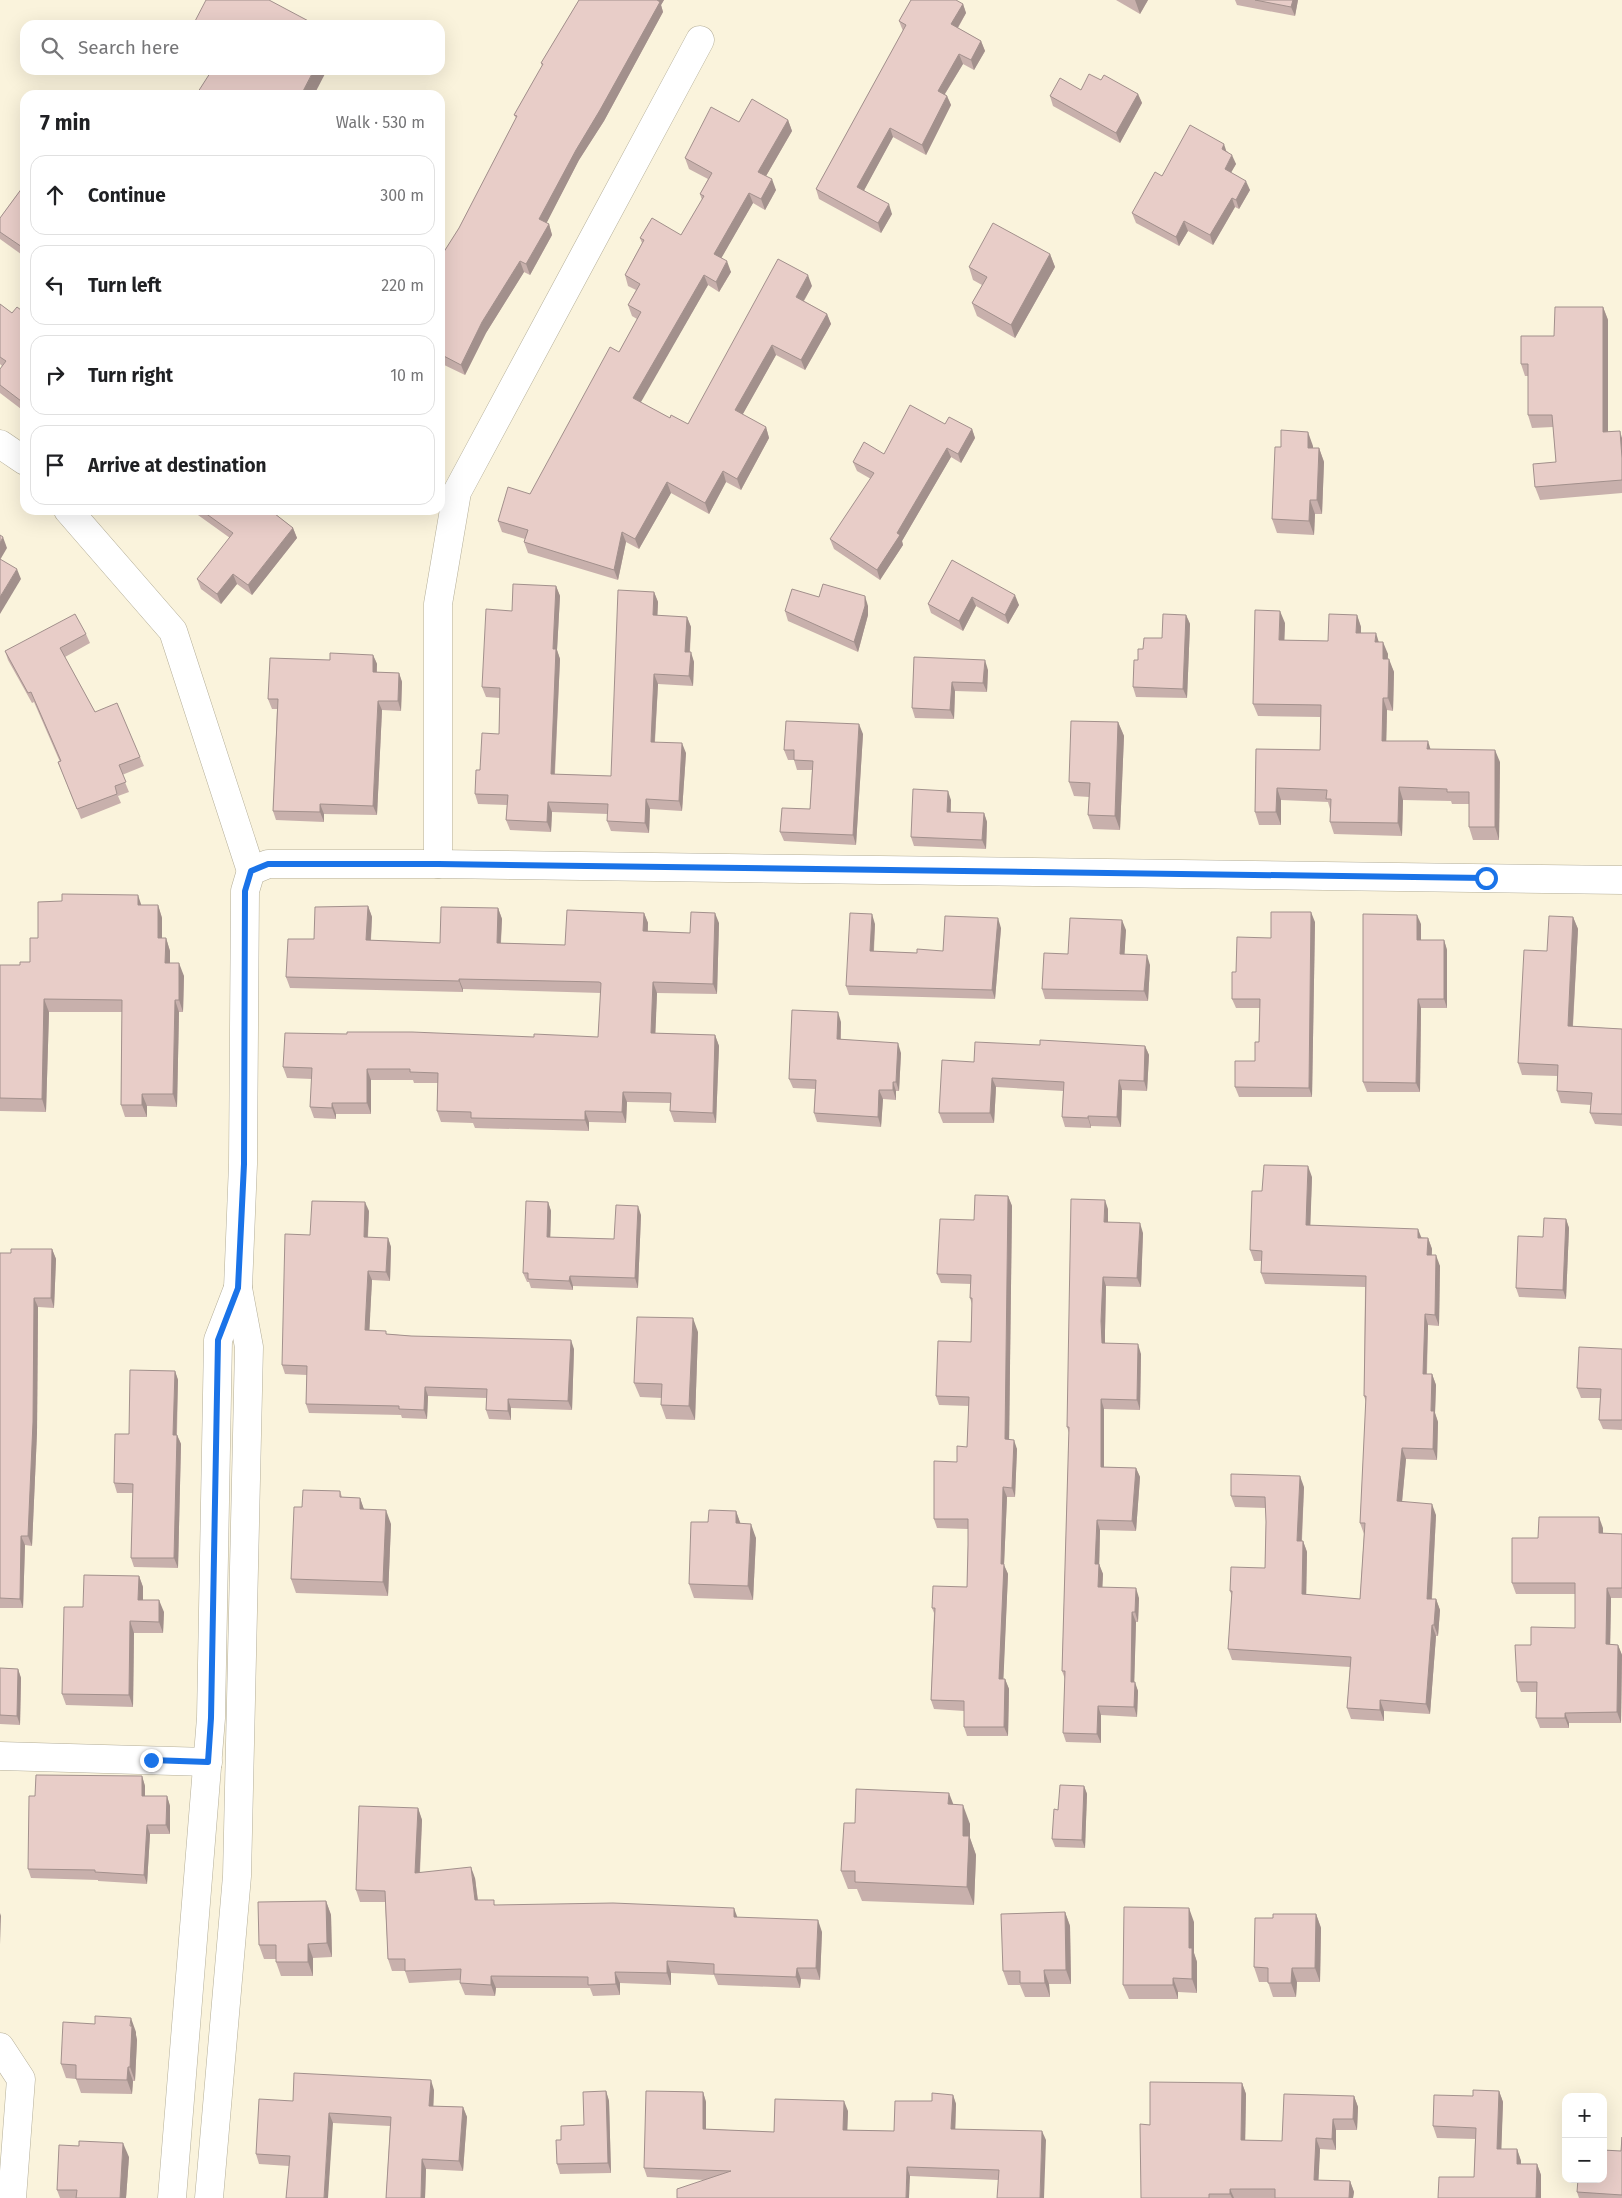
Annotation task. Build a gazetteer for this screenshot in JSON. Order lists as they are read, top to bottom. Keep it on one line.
{"page":{"search":"Search here","heading":["7 min","Walk · 530 m"],"list":[["Continue","300 m"],["Turn left","220 m"],["Turn right","10 m"],"Arrive at destination"],"map_buttons":["+","−"]}}
